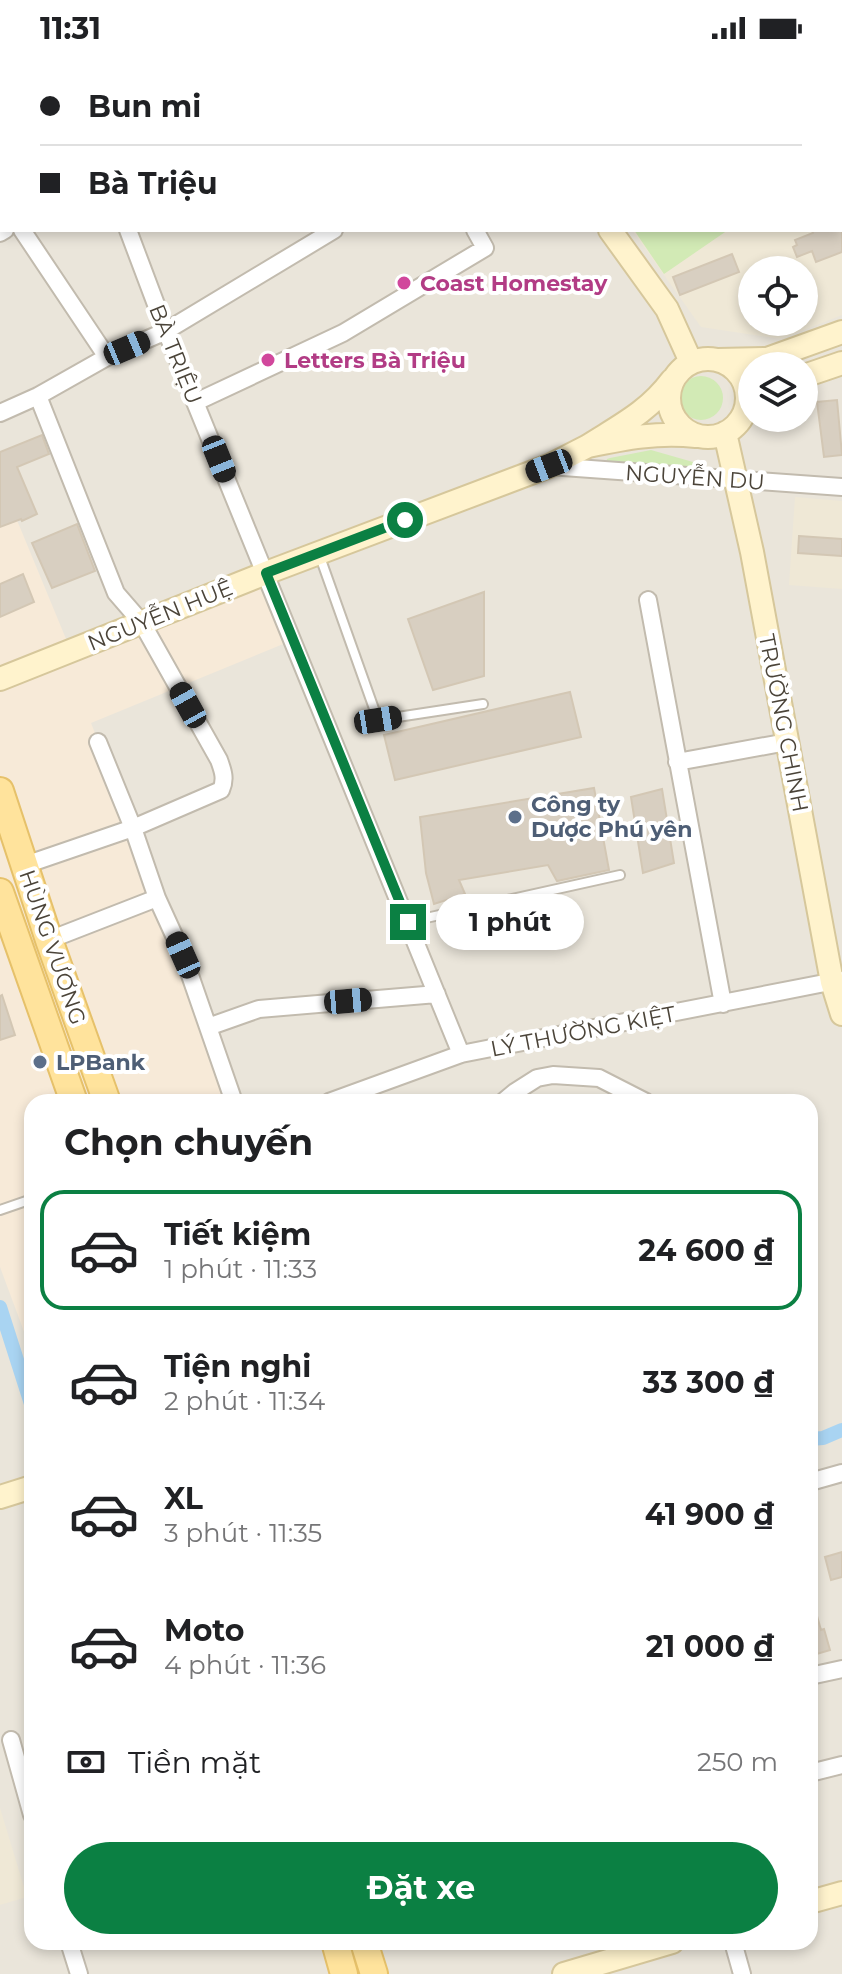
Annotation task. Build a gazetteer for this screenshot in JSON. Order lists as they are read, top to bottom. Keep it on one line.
{"streets":{"main road":["NGUYỄN HUỆ","TRƯỜNG CHINH","HÙNG VƯƠNG"],"street":["BÀ TRIỆU","NGUYỄN DU","LÝ THƯỜNG KIỆT"]},"crossings":[["BÀ TRIỆU","NGUYỄN HUỆ"],["BÀ TRIỆU","LÝ THƯỜNG KIỆT"],["NGUYỄN DU","NGUYỄN HUỆ"],["NGUYỄN DU","TRƯỜNG CHINH"],["TRƯỜNG CHINH","LÝ THƯỜNG KIỆT"]],"places":["Coast Homestay","Letters Bà Triệu","Công ty Dược Phú yên","LPBank"],"page":{"status":"11:31","banner":["Bun mi","Bà Triệu"],"bubble":"1 phút","heading":"Chọn chuyến","list":[{"name":"Tiết kiệm","note":"1 phút · 11:33","value":"24 600 ₫"},{"name":"Tiện nghi","note":"2 phút · 11:34","value":"33 300 ₫"},{"name":"XL","note":"3 phút · 11:35","value":"41 900 ₫"},{"name":"Moto","note":"4 phút · 11:36","value":"21 000 ₫"}],"pay":["Tiền mặt","250 m"],"buttons":"Đặt xe"}}
